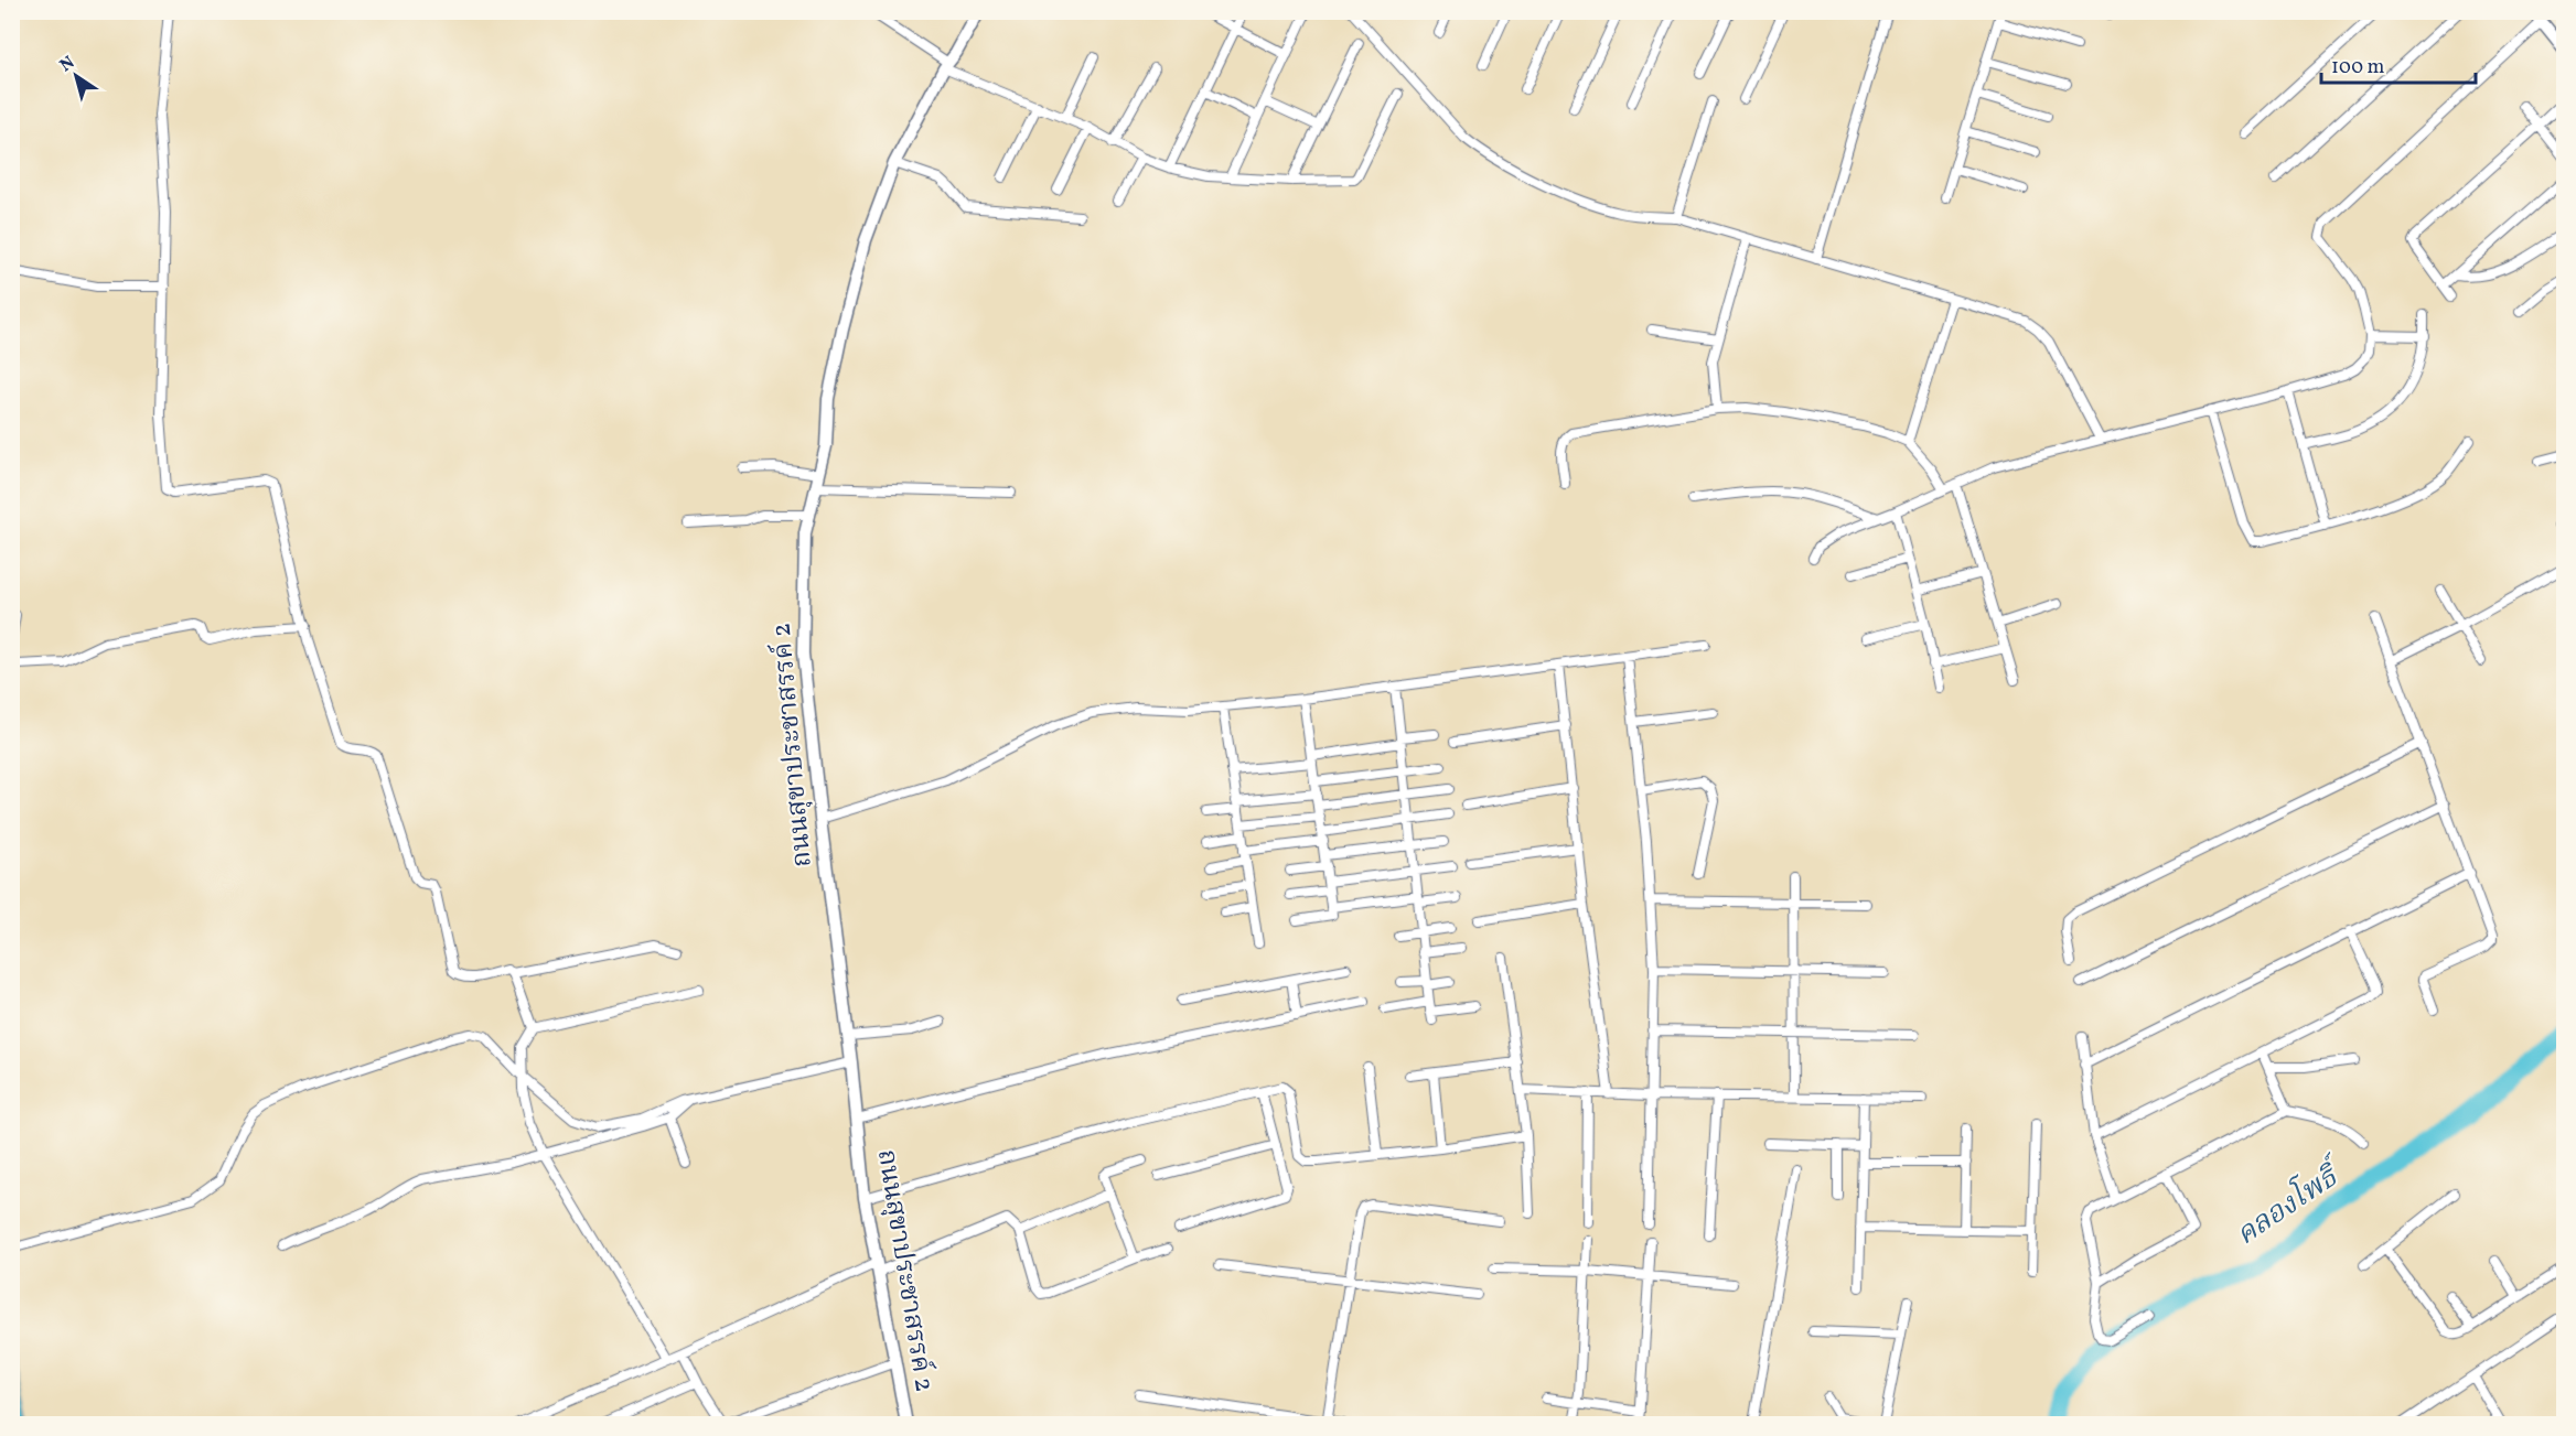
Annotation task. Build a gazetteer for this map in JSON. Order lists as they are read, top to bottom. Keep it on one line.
{"streets":{"street":["ถนนสุขาประชาสรรค์ 2"]},"water":["คลองโพธิ์"],"scale_bar":"100 m","north":"top left"}
